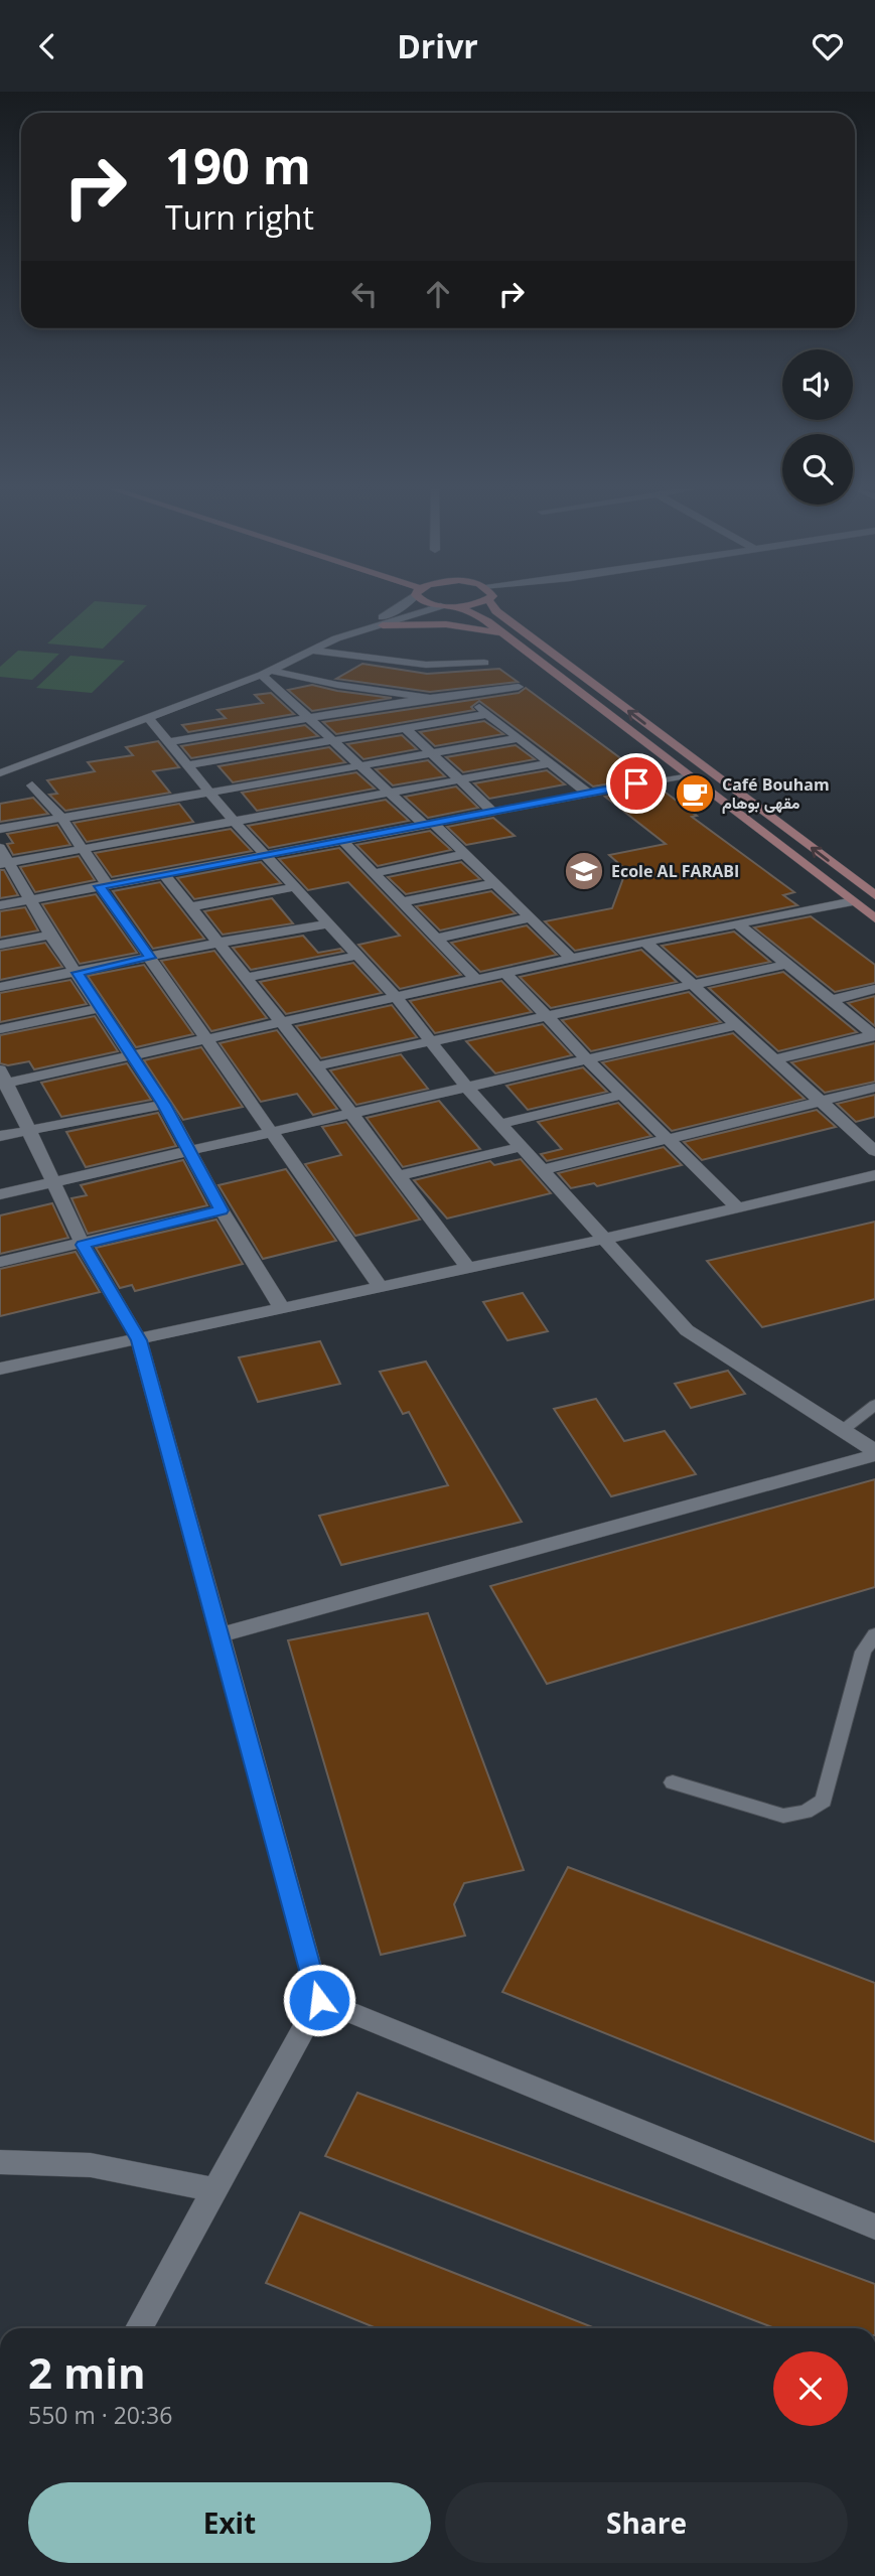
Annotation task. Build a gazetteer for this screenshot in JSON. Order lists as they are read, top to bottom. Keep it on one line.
{"places":{"cafe":["Café Bouham مقهى بوهام"],"school or university":["Ecole AL FARABI"]},"page":{"header":"Drivr","turn":["190 m","Turn right"],"heading":["2 min","550 m · 20:36"],"buttons":["Exit","Share"]}}
